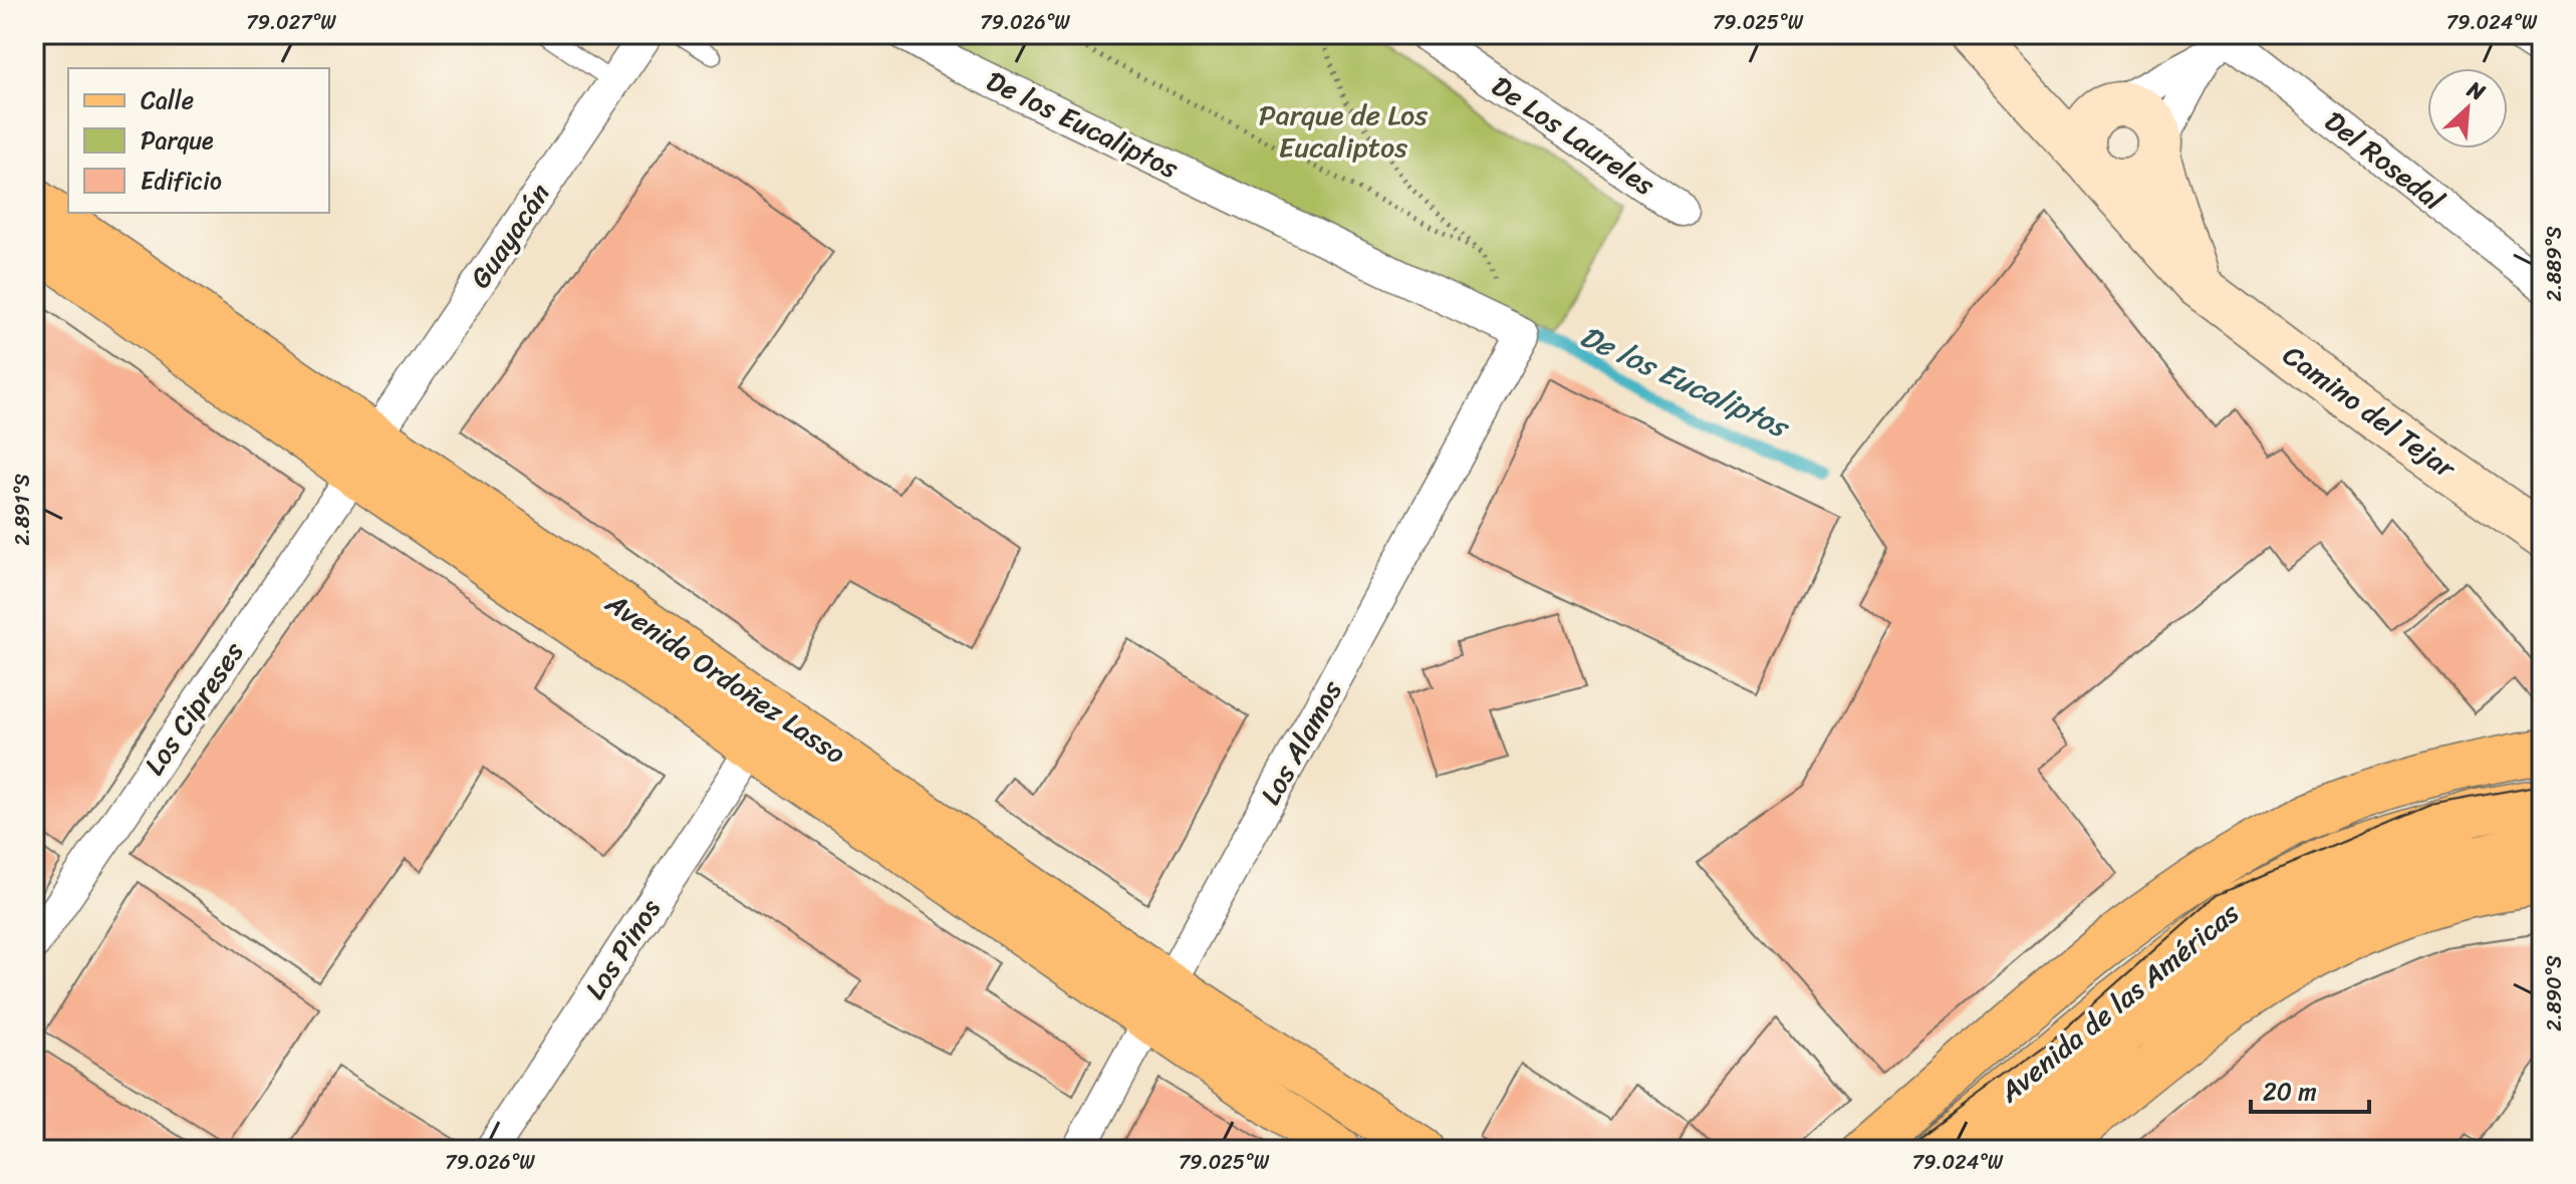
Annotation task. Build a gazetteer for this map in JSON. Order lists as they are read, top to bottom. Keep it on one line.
{"streets":{"main road":["Avenida Ordoñez Lasso","Avenida de las Américas"],"street":["De los Eucaliptos","De Los Laureles","Del Rosedal","Guayacán","Camino del Tejar","Los Cipreses","Los Alamos","Los Pinos"]},"crossings":[["De los Eucaliptos","Los Alamos"],["Guayacán","Avenida Ordoñez Lasso"],["Guayacán","Los Cipreses"],["Avenida Ordoñez Lasso","Los Cipreses"],["Avenida Ordoñez Lasso","Los Alamos"],["Avenida Ordoñez Lasso","Los Pinos"]],"water":["De los Eucaliptos"],"parks":["Parque de Los Eucaliptos"],"legend":["Calle","Parque","Edificio"],"scale_bar":"20 m","north":"top right","coordinates":["79.027°W","79.026°W","79.025°W","79.024°W","2.889°S","2.891°S","2.890°S"]}
